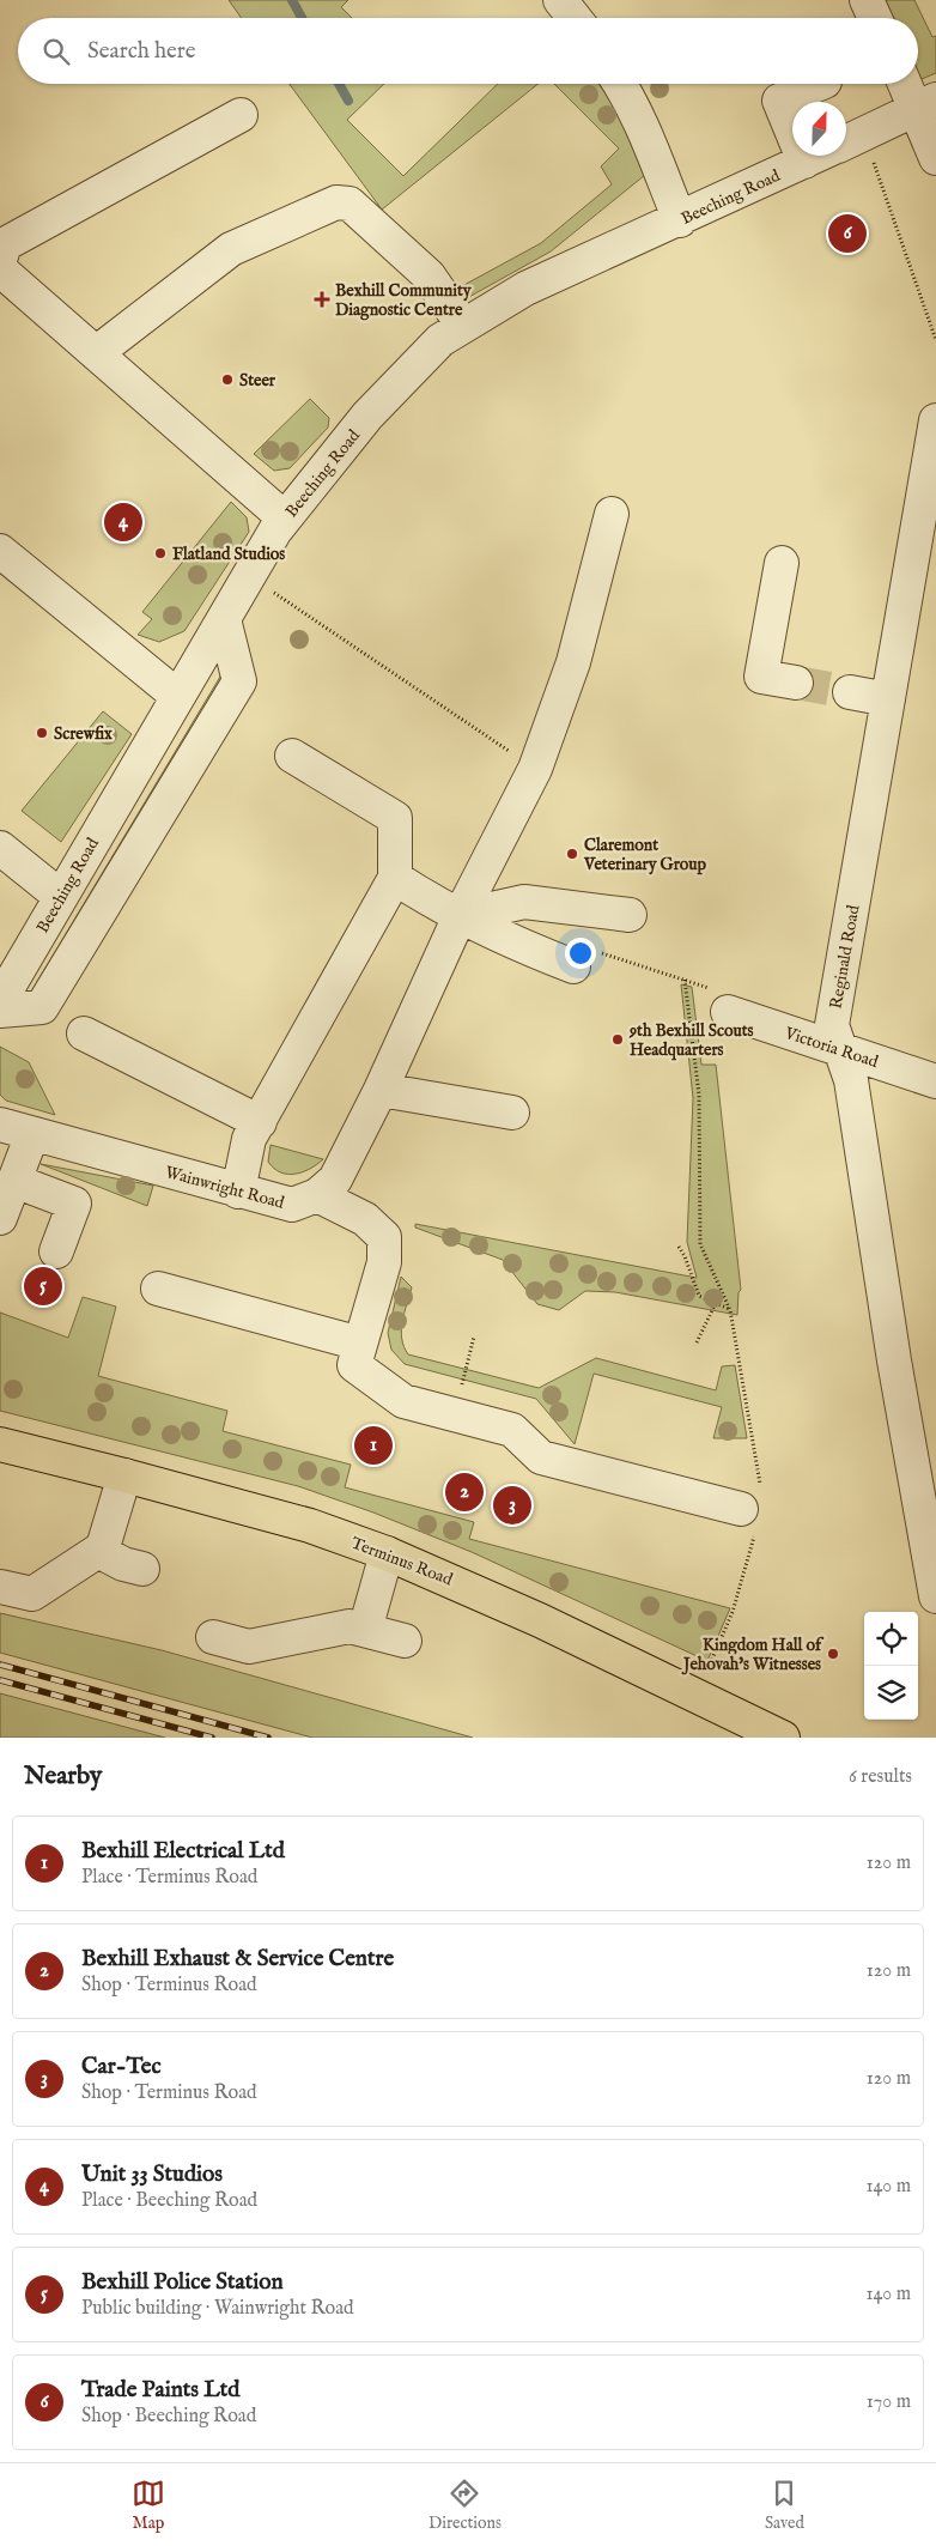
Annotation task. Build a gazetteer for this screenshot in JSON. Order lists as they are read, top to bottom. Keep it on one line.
{"streets":{"main road":["Terminus Road"],"street":["Beeching Road","Reginald Road","Victoria Road","Wainwright Road"]},"crossings":[["Reginald Road","Victoria Road"]],"places":{"health":["Bexhill Community Diagnostic Centre"],"other":["Steer","Flatland Studios","Screwfix","Claremont Veterinary Group","9th Bexhill Scouts Headquarters","Kingdom Hall of Jehovah's Witnesses"]},"north":"top","page":{"search":"Search here","pins":["6","4","5","1","2","3"],"heading":["Nearby","6 results"],"list":[{"mark":"1","name":"Bexhill Electrical Ltd","note":"Place · Terminus Road","value":"120 m"},{"mark":"2","name":"Bexhill Exhaust & Service Centre","note":"Shop · Terminus Road","value":"120 m"},{"mark":"3","name":"Car-Tec","note":"Shop · Terminus Road","value":"120 m"},{"mark":"4","name":"Unit 33 Studios","note":"Place · Beeching Road","value":"140 m"},{"mark":"5","name":"Bexhill Police Station","note":"Public building · Wainwright Road","value":"140 m"},{"mark":"6","name":"Trade Paints Ltd","note":"Shop · Beeching Road","value":"170 m"}],"nav":["Map","Directions","Saved"]}}
